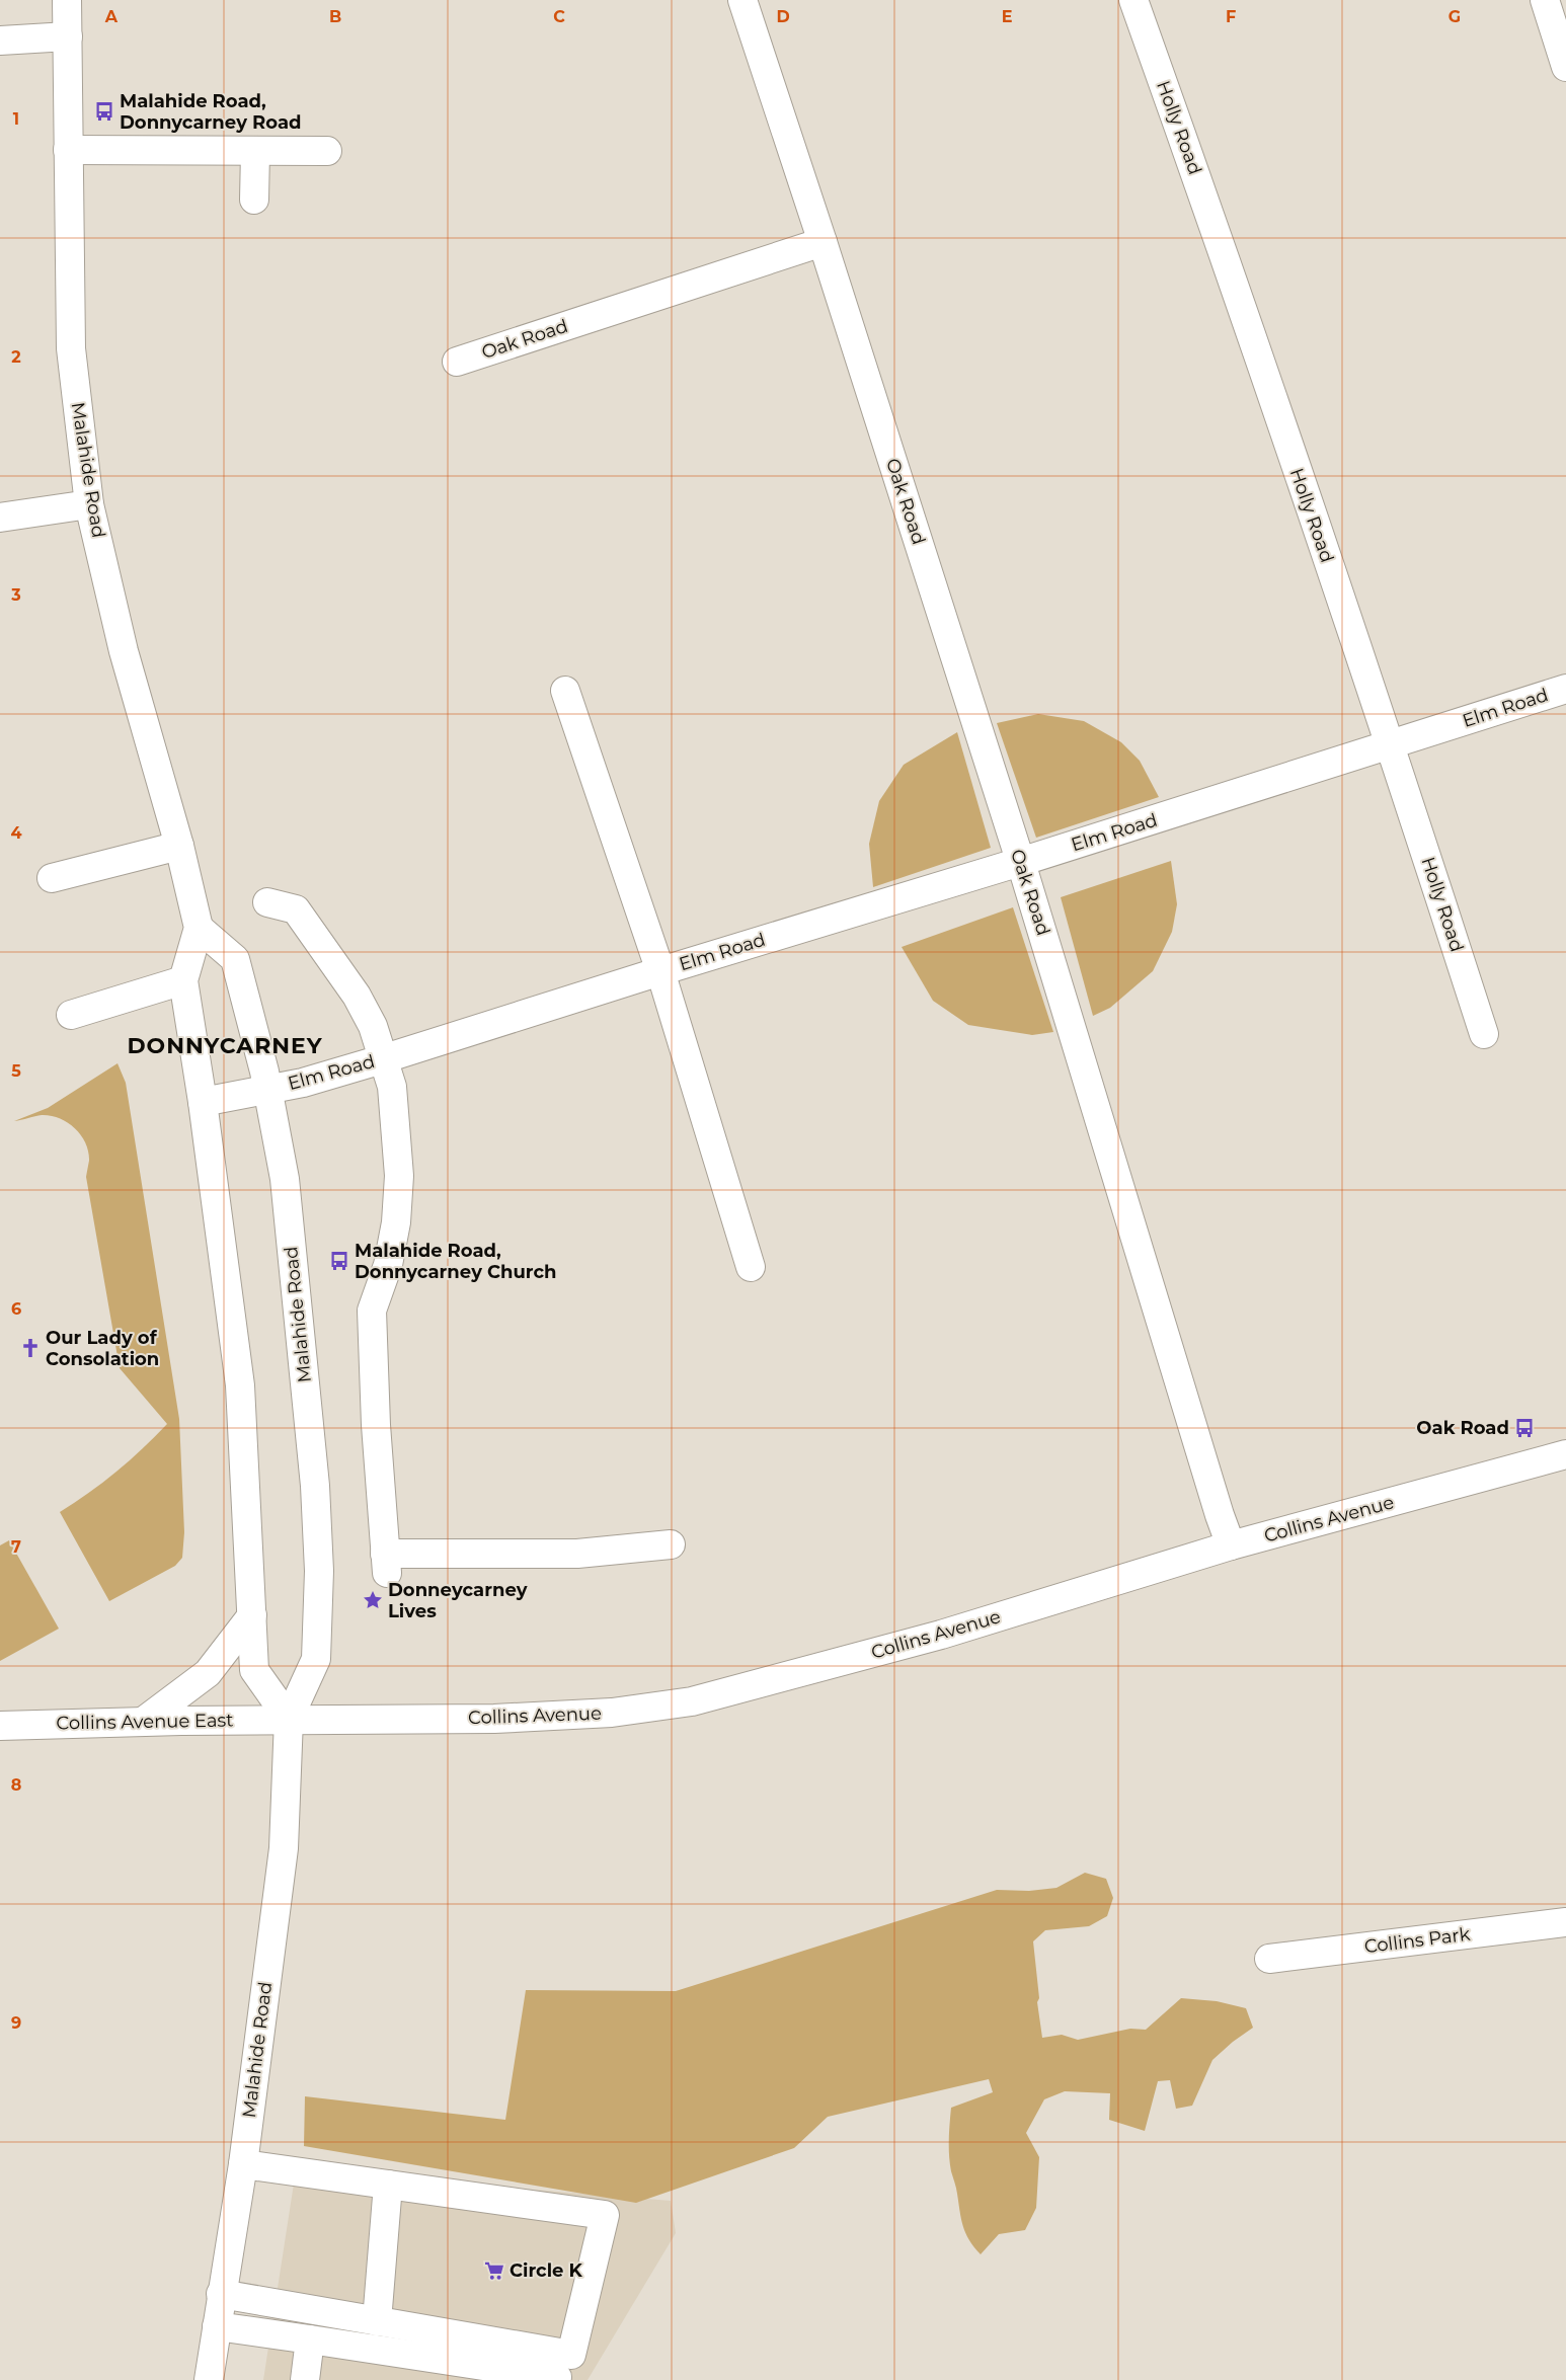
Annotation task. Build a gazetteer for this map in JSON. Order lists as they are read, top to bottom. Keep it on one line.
{"streets":{"street":["Holly Road","Oak Road","Malahide Road","Elm Road","Collins Avenue","Collins Avenue East","Collins Park"]},"crossings":[["Holly Road","Elm Road"],["Oak Road","Elm Road"],["Oak Road","Collins Avenue"],["Malahide Road","Elm Road"],["Malahide Road","Collins Avenue"],["Malahide Road","Collins Avenue East"],["Collins Avenue","Collins Avenue East"]],"districts":["DONNYCARNEY"],"places":{"bus stop":["Malahide Road, Donnycarney Road","Malahide Road, Donnycarney Church","Oak Road"],"church":["Our Lady of Consolation"],"place":["Donneycarney Lives"],"supermarket":["Circle K"]},"grid":{"columns":["A","B","C","D","E","F","G"],"rows":["1","2","3","4","5","6","7","8","9"]}}
